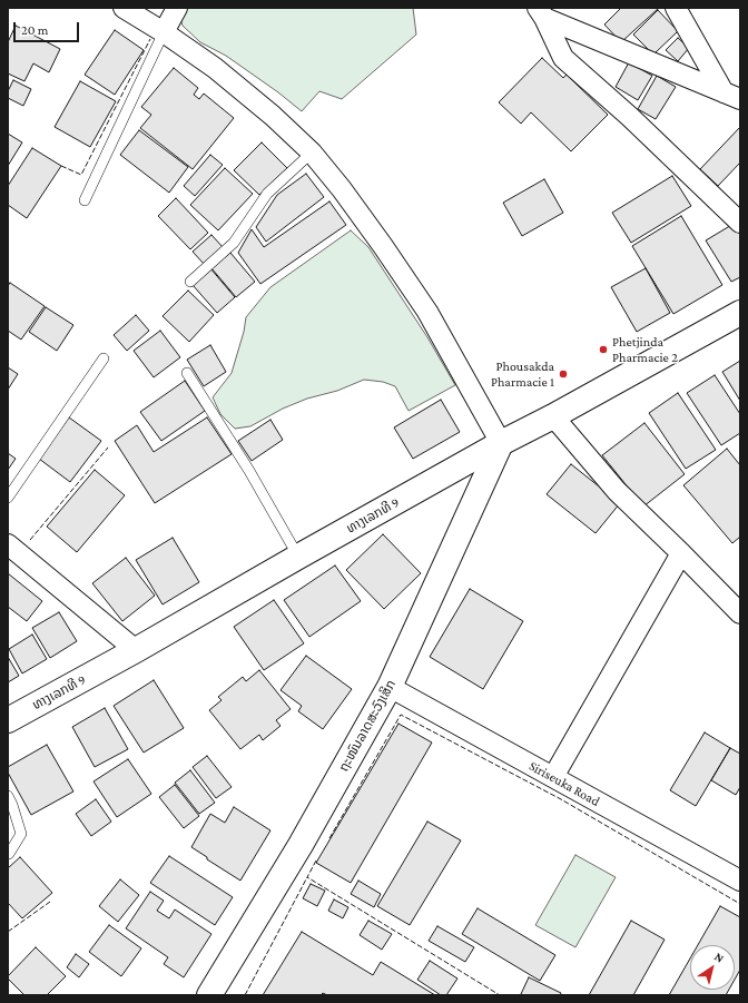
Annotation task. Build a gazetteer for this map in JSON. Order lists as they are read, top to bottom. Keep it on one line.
{"streets":{"main road":["ທາງເລກທີ 9","ຖະໜົນລາດສະວົງເສິກ"],"street":["Siriseuka Road"]},"crossings":[["ທາງເລກທີ 9","ຖະໜົນລາດສະວົງເສິກ"],["ຖະໜົນລາດສະວົງເສິກ","Siriseuka Road"]],"places":["Phetjinda Pharmacie 2","Phousakda Pharmacie 1"],"scale_bar":"20 m","north":"top right"}
